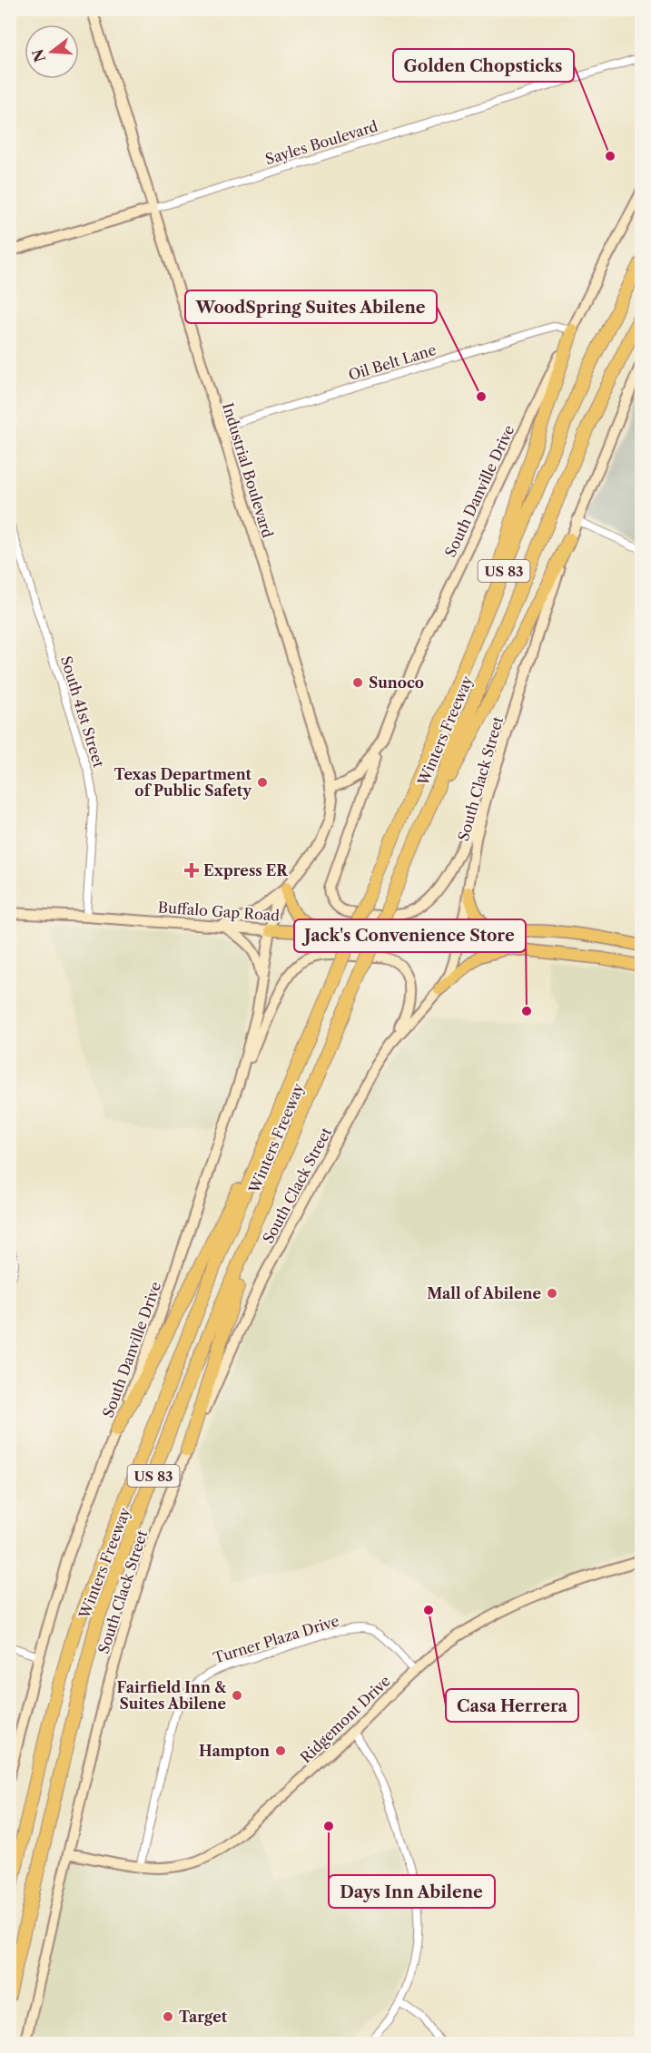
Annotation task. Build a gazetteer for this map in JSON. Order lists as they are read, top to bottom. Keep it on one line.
{"streets":{"highway":["US 83","Winters Freeway"],"main road":["Sayles Boulevard","Industrial Boulevard","South Danville Drive","South Clack Street","Buffalo Gap Road","Ridgemont Drive"],"street":["Oil Belt Lane","South 41st Street","Turner Plaza Drive"]},"crossings":[["Sayles Boulevard","Industrial Boulevard"],["Oil Belt Lane","Industrial Boulevard"],["Oil Belt Lane","South Danville Drive"],["Industrial Boulevard","South Danville Drive"],["Industrial Boulevard","Buffalo Gap Road"],["South Danville Drive","Buffalo Gap Road"],["South 41st Street","Buffalo Gap Road"],["South Clack Street","Buffalo Gap Road"],["South Clack Street","Ridgemont Drive"],["Turner Plaza Drive","Ridgemont Drive"]],"places":{"other":["Golden Chopsticks","WoodSpring Suites Abilene","Sunoco","Texas Department of Public Safety","Jack's Convenience Store","Mall of Abilene","Casa Herrera","Fairfield Inn & Suites Abilene","Hampton","Days Inn Abilene","Target"],"health":["Express ER"]},"north":"left"}
